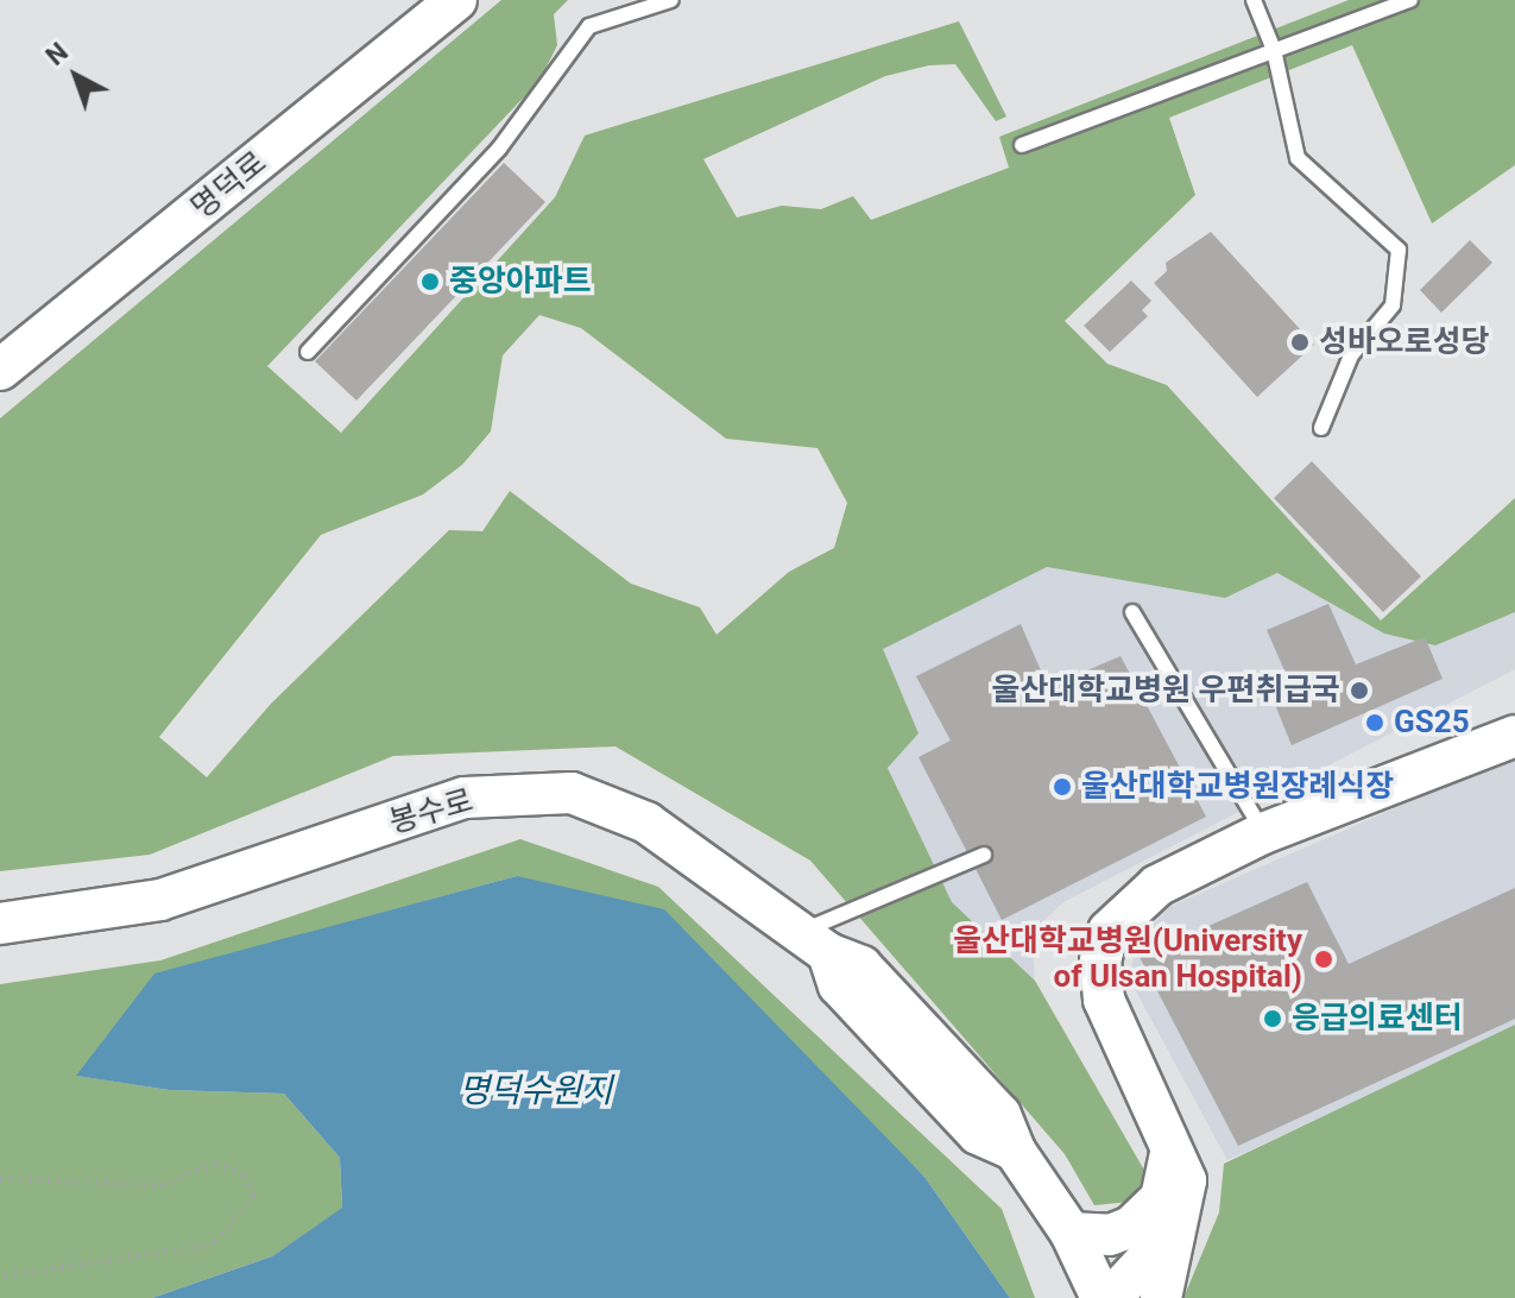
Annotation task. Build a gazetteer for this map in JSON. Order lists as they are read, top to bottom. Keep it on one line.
{"streets":{"street":["명덕로","봉수로"]},"water":["명덕수원지"],"places":["중앙아파트","성바오로성당","울산대학교병원 우편취급국","GS25","울산대학교병원장례식장","울산대학교병원(University of Ulsan Hospital)","응급의료센터"],"north":"top left"}
